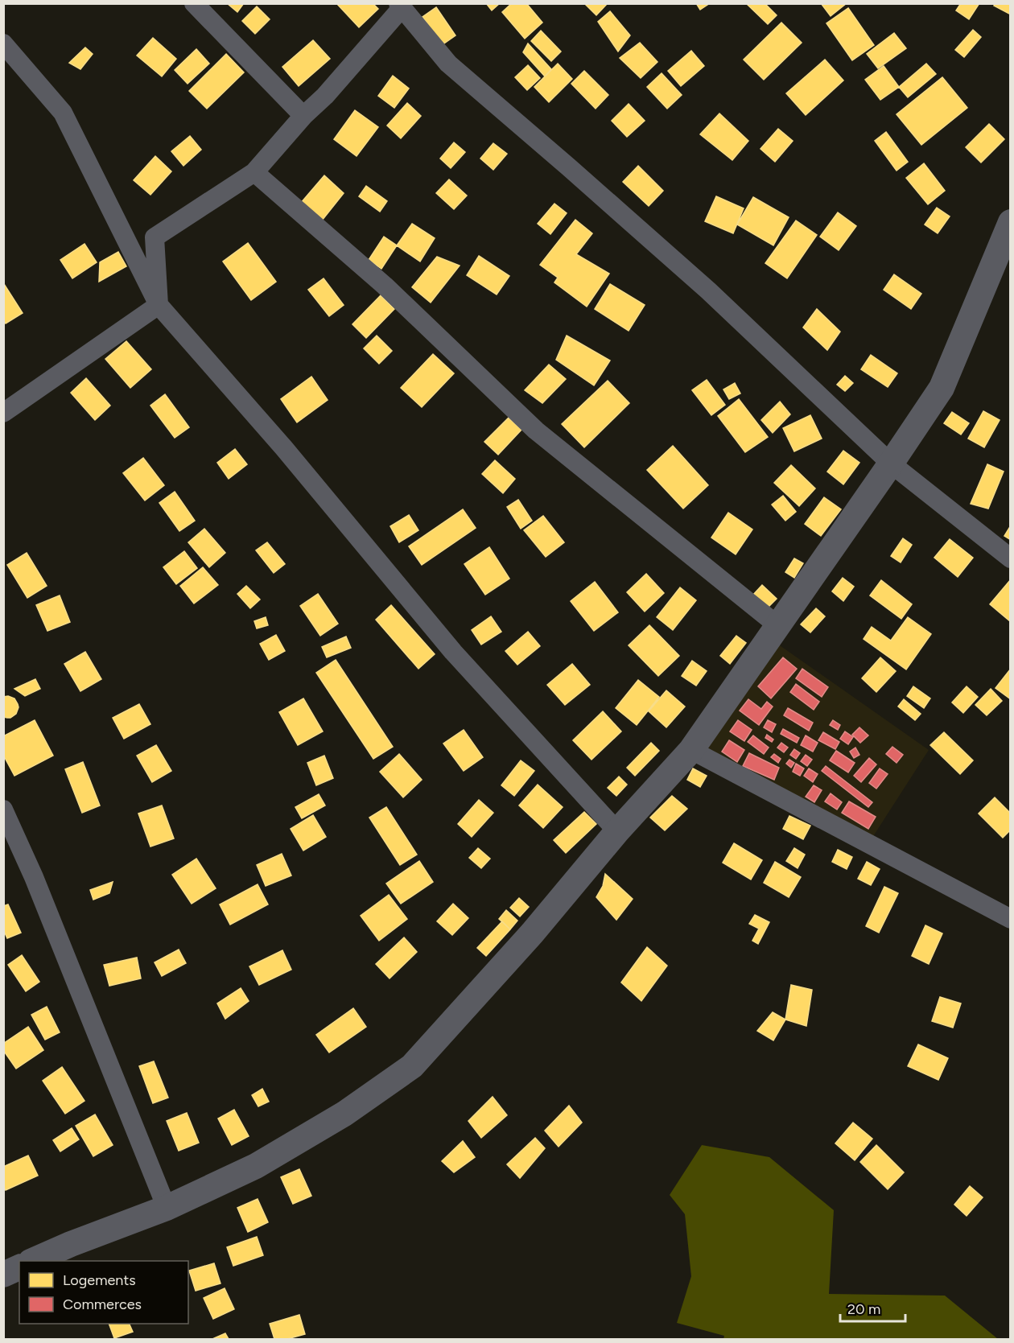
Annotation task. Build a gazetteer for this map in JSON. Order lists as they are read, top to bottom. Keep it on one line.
{"legend":["Logements","Commerces"],"scale_bar":"20 m"}
